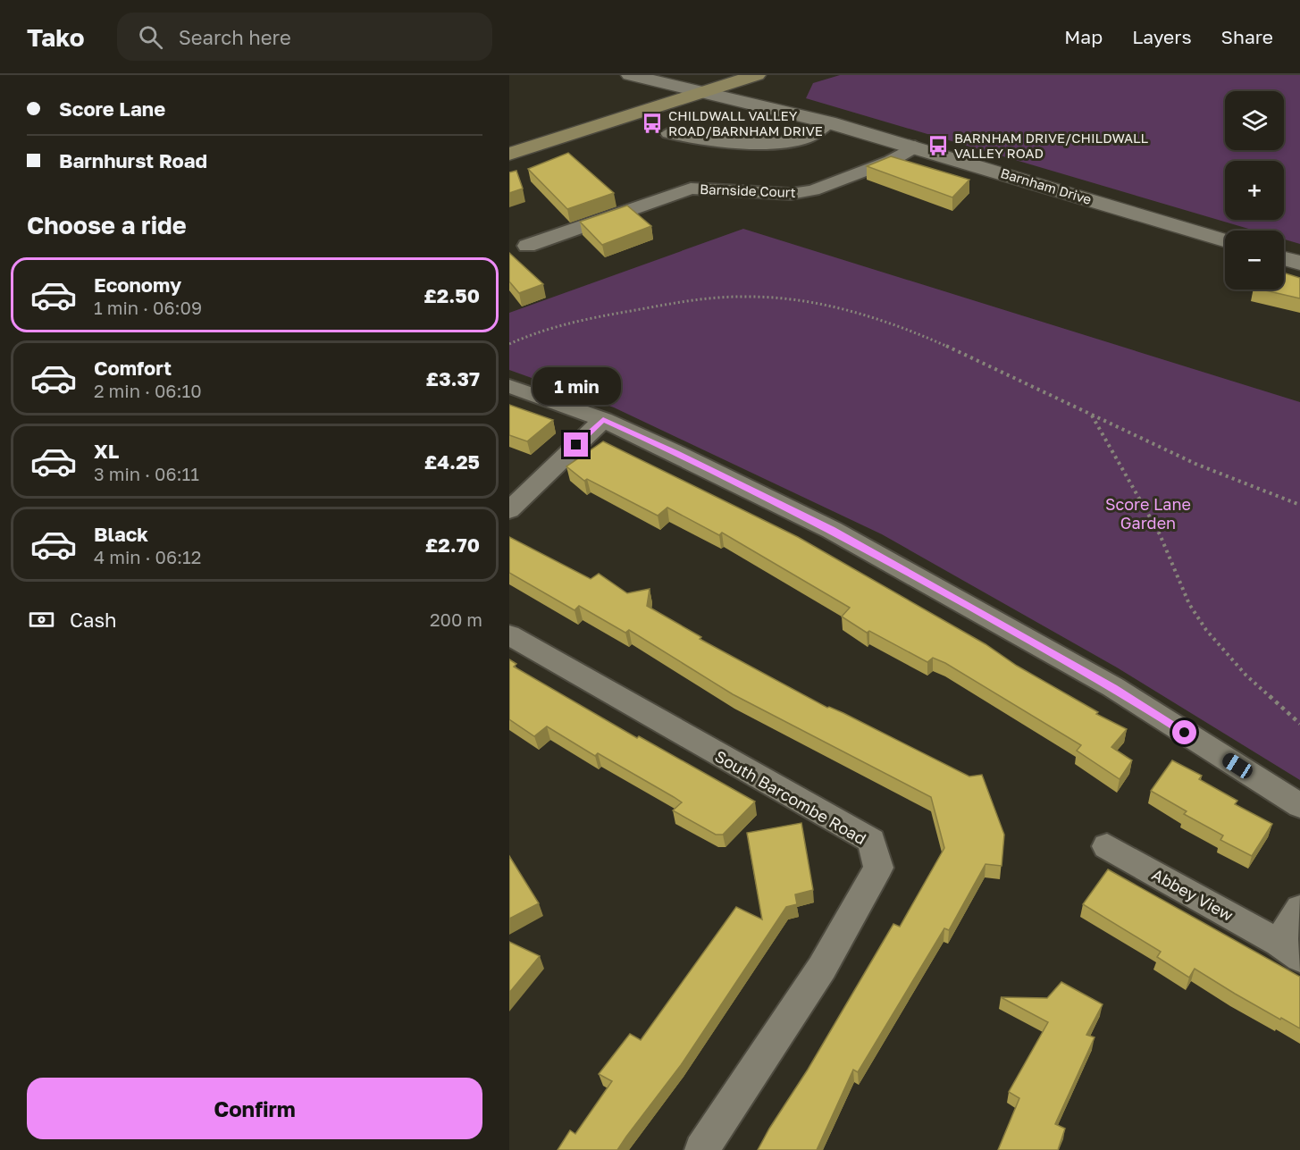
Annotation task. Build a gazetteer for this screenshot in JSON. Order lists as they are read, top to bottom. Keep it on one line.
{"streets":{"street":["Barnham Drive","Barnside Court","South Barcombe Road","Abbey View"]},"crossings":[["Barnham Drive","Barnside Court"]],"parks":["Score Lane Garden"],"places":{"bus stop":["CHILDWALL VALLEY ROAD/BARNHAM DRIVE","BARNHAM DRIVE/CHILDWALL VALLEY ROAD"]},"page":{"header":"Tako","search":"Search here","nav":["Map","Layers","Share"],"banner":["Score Lane","Barnhurst Road"],"map_buttons":["+","−"],"heading":"Choose a ride","list":[{"name":"Economy","note":"1 min · 06:09","value":"£2.50"},{"name":"Comfort","note":"2 min · 06:10","value":"£3.37"},{"name":"XL","note":"3 min · 06:11","value":"£4.25"},{"name":"Black","note":"4 min · 06:12","value":"£2.70"}],"bubble":"1 min","pay":["Cash","200 m"],"buttons":"Confirm"}}
